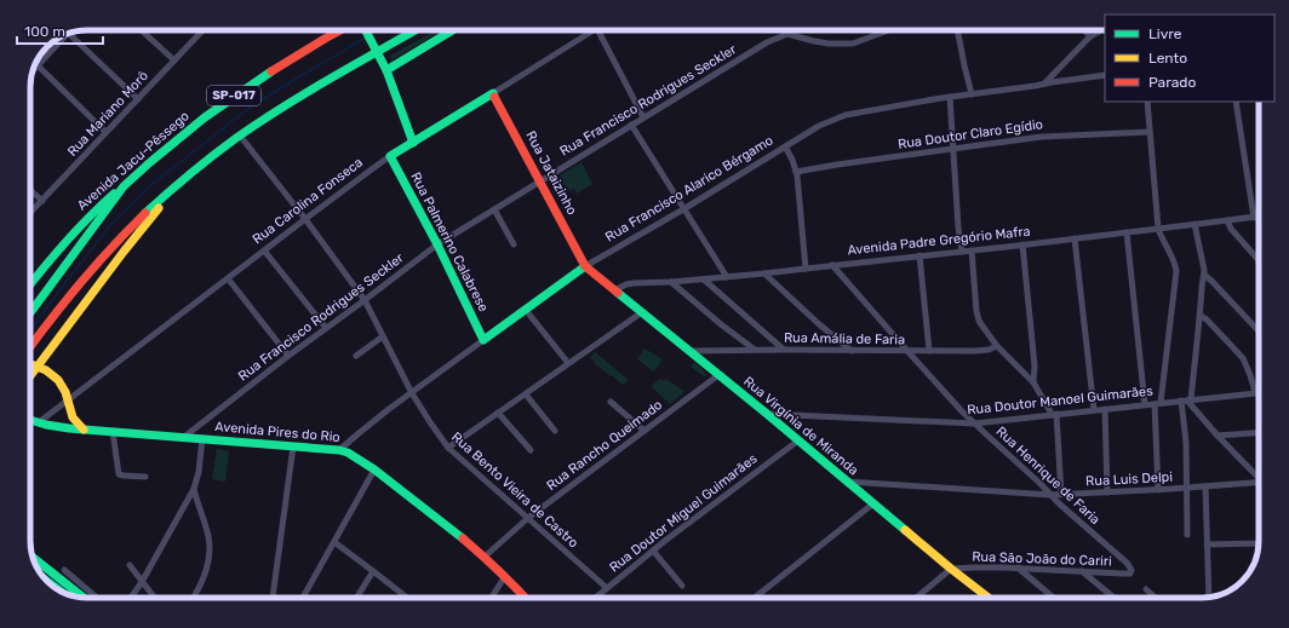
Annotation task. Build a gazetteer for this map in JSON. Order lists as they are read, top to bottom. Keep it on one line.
{"streets":{"main road":["SP-017","Avenida Jacu-Pêssego","Rua Jataizinho","Rua Francisco Alarico Bérgamo","Rua Carolina Fonseca","Rua Palmerino Calabrese","Rua Virgínia de Miranda","Avenida Pires do Rio"],"street":["Rua Francisco Rodrigues Seckler","Rua Mariano Morô","Rua Doutor Claro Egídio","Avenida Padre Gregório Mafra","Rua Amália de Faria","Rua Doutor Manoel Guimarães","Rua Rancho Queimado","Rua Henrique de Faria","Rua Luis Delpi","Rua Bento Vieira de Castro","Rua Doutor Miguel Guimarães","Rua São João do Cariri"]},"crossings":[["SP-017","Avenida Jacu-Pêssego"],["SP-017","Rua Bento Vieira de Castro"],["Rua Francisco Rodrigues Seckler","Rua Jataizinho"],["Rua Francisco Rodrigues Seckler","Rua Palmerino Calabrese"],["Rua Francisco Rodrigues Seckler","Avenida Pires do Rio"],["Rua Francisco Rodrigues Seckler","Rua Bento Vieira de Castro"],["Rua Jataizinho","Rua Francisco Alarico Bérgamo"],["Rua Jataizinho","Rua Carolina Fonseca"],["Rua Jataizinho","Rua Virgínia de Miranda"],["Rua Francisco Alarico Bérgamo","Rua Palmerino Calabrese"],["Rua Francisco Alarico Bérgamo","Rua Virgínia de Miranda"],["Rua Francisco Alarico Bérgamo","Avenida Pires do Rio"],["Rua Francisco Alarico Bérgamo","Rua Bento Vieira de Castro"],["Rua Carolina Fonseca","Rua Palmerino Calabrese"],["Rua Carolina Fonseca","Avenida Pires do Rio"],["Rua Carolina Fonseca","Rua Bento Vieira de Castro"],["Avenida Padre Gregório Mafra","Rua Virgínia de Miranda"],["Avenida Padre Gregório Mafra","Rua Henrique de Faria"],["Rua Amália de Faria","Rua Virgínia de Miranda"],["Rua Amália de Faria","Rua Henrique de Faria"],["Rua Doutor Manoel Guimarães","Rua Virgínia de Miranda"],["Rua Doutor Manoel Guimarães","Rua Henrique de Faria"],["Rua Virgínia de Miranda","Rua Rancho Queimado"],["Rua Virgínia de Miranda","Rua Luis Delpi"],["Rua Virgínia de Miranda","Rua Doutor Miguel Guimarães"],["Rua Virgínia de Miranda","Rua São João do Cariri"],["Avenida Pires do Rio","Rua Rancho Queimado"],["Rua Rancho Queimado","Rua Bento Vieira de Castro"],["Rua Henrique de Faria","Rua Luis Delpi"],["Rua Henrique de Faria","Rua São João do Cariri"],["Rua Bento Vieira de Castro","Rua Doutor Miguel Guimarães"]],"legend":["Livre","Lento","Parado"],"scale_bar":"100 m"}
